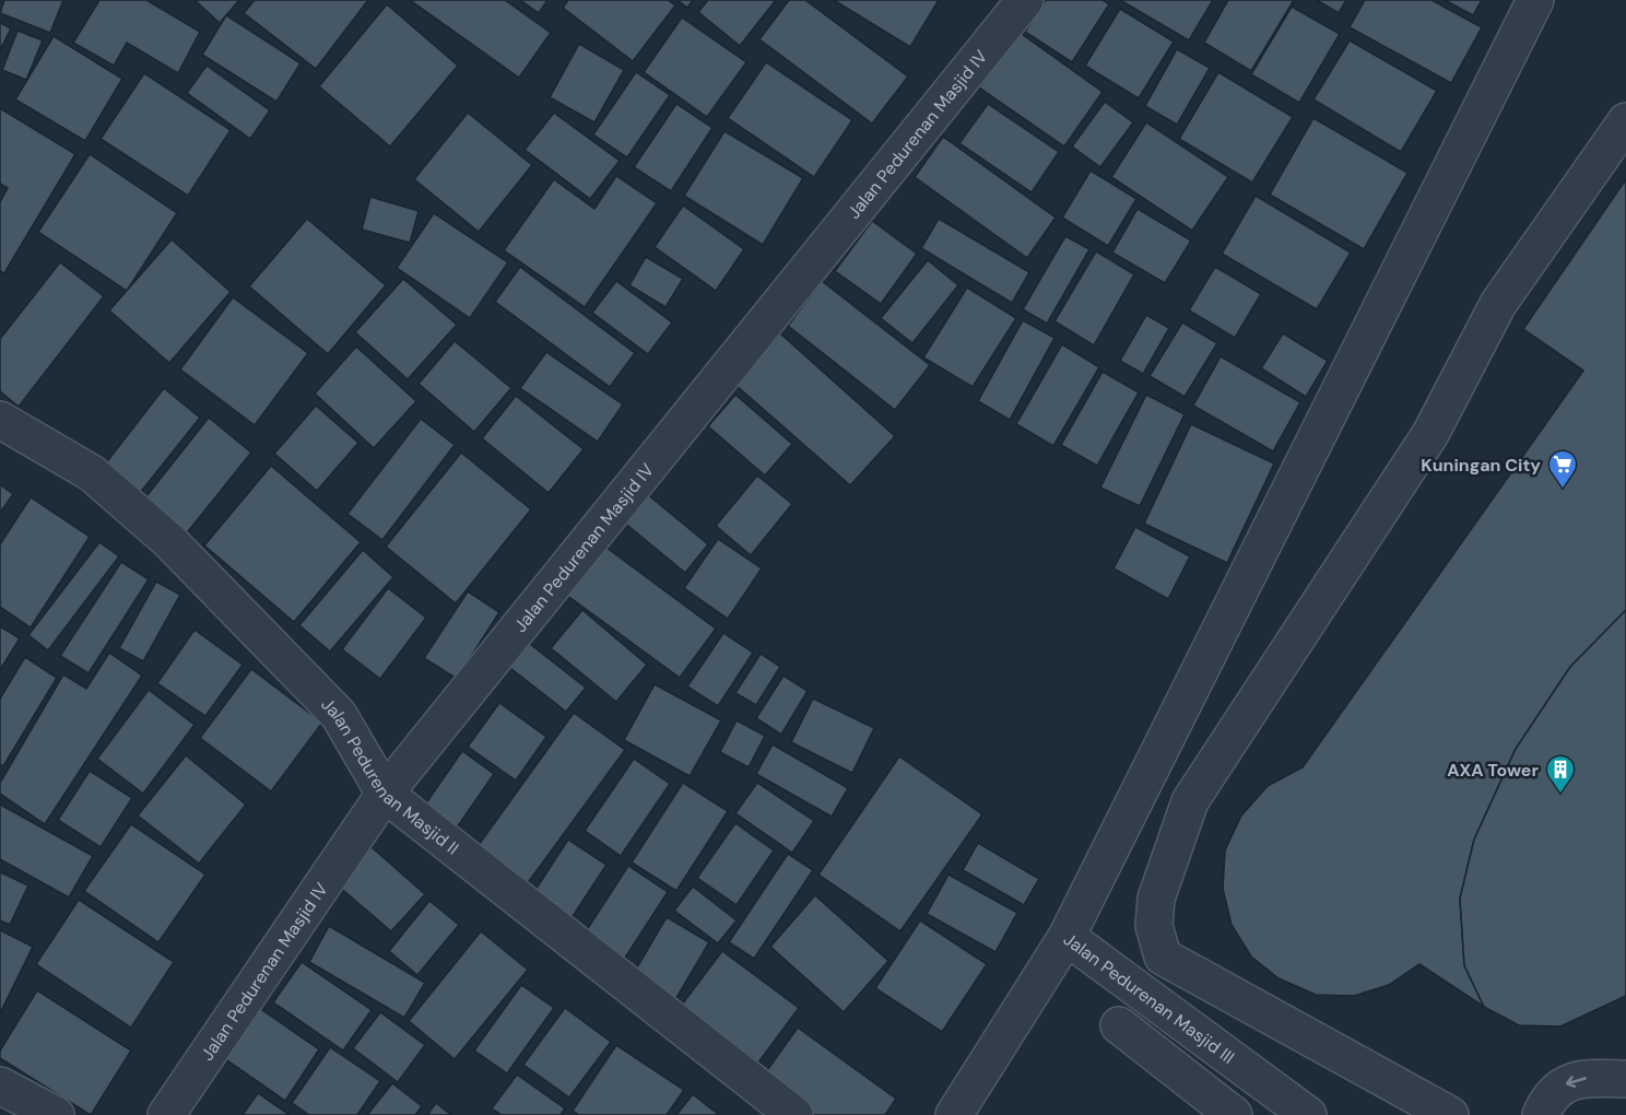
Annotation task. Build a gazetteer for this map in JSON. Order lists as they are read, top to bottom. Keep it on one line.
{"streets":{"street":["Jalan Pedurenan Masjid IV","Jalan Pedurenan Masjid II","Jalan Pedurenan Masjid III"]},"crossings":[["Jalan Pedurenan Masjid IV","Jalan Pedurenan Masjid II"]],"places":{"supermarket":["Kuningan City"],"building":["AXA Tower"]}}
